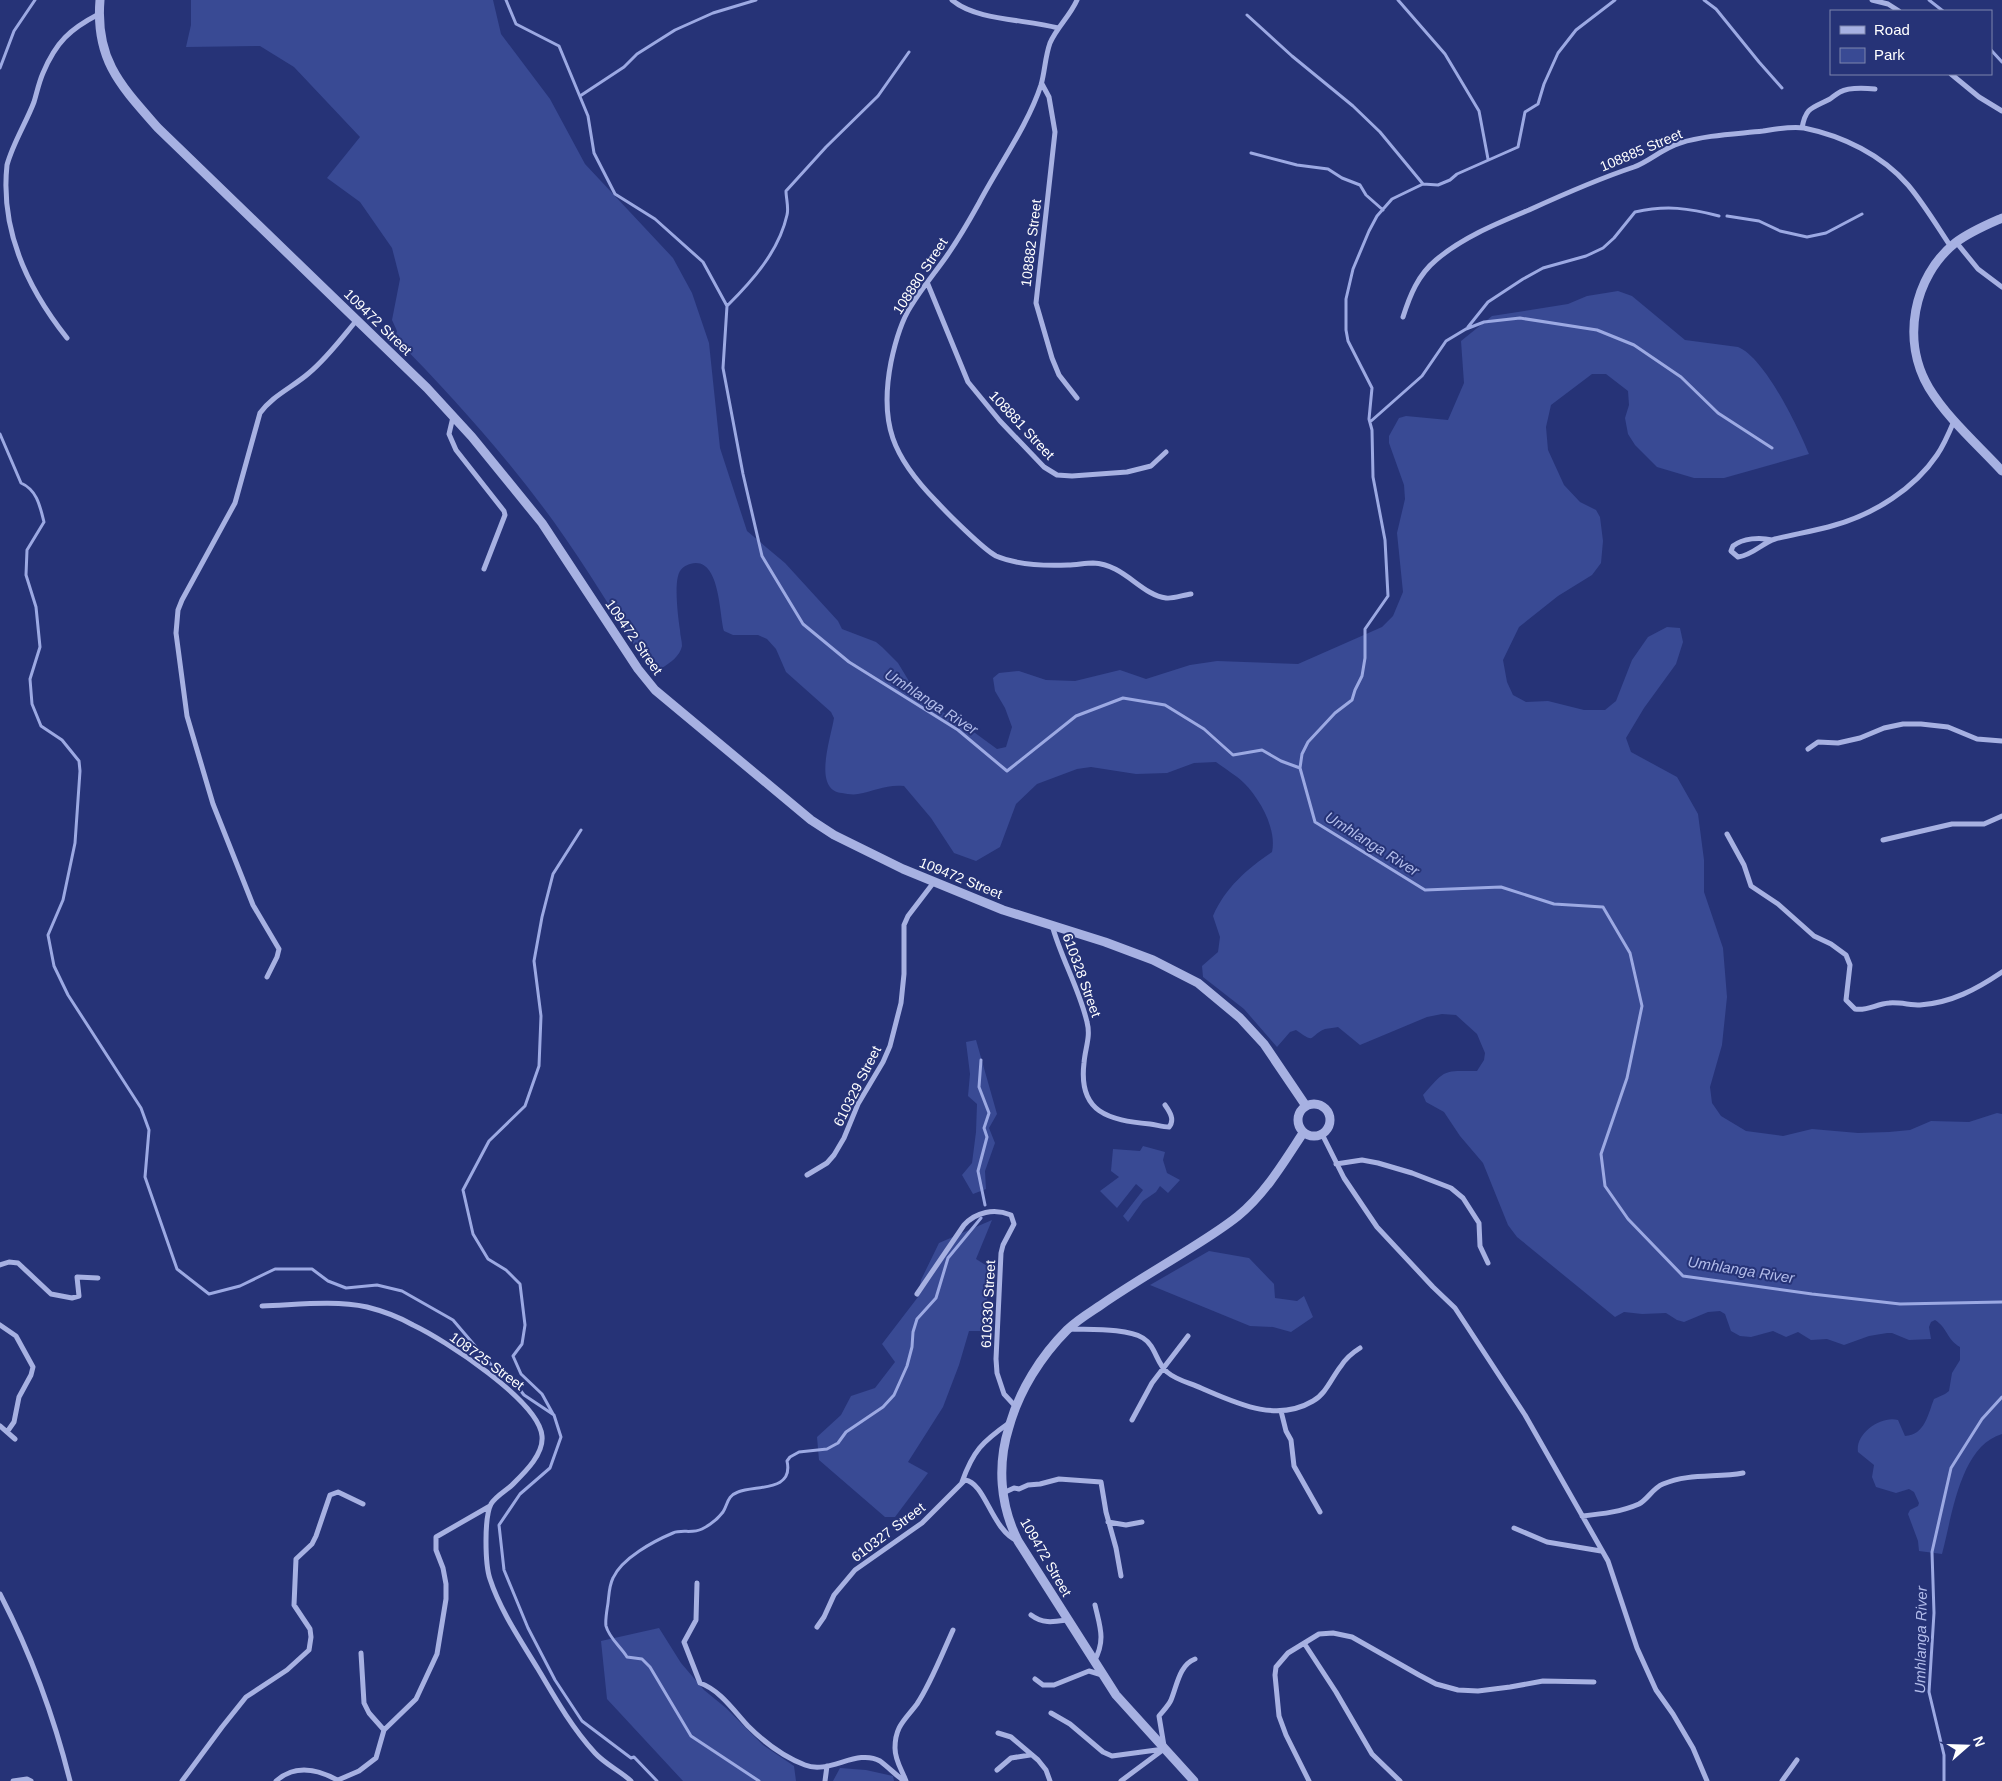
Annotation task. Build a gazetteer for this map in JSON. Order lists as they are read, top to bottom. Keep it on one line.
{"streets":{"street":["108885 Street","108882 Street","108880 Street","109472 Street","108881 Street","610328 Street","610329 Street","610330 Street","108725 Street","610327 Street"]},"crossings":[["108882 Street","108880 Street"],["108880 Street","108881 Street"],["109472 Street","610328 Street"],["109472 Street","610329 Street"],["109472 Street","610330 Street"]],"water":["Umhlanga River"],"legend":["Road","Park"],"north":"right"}
